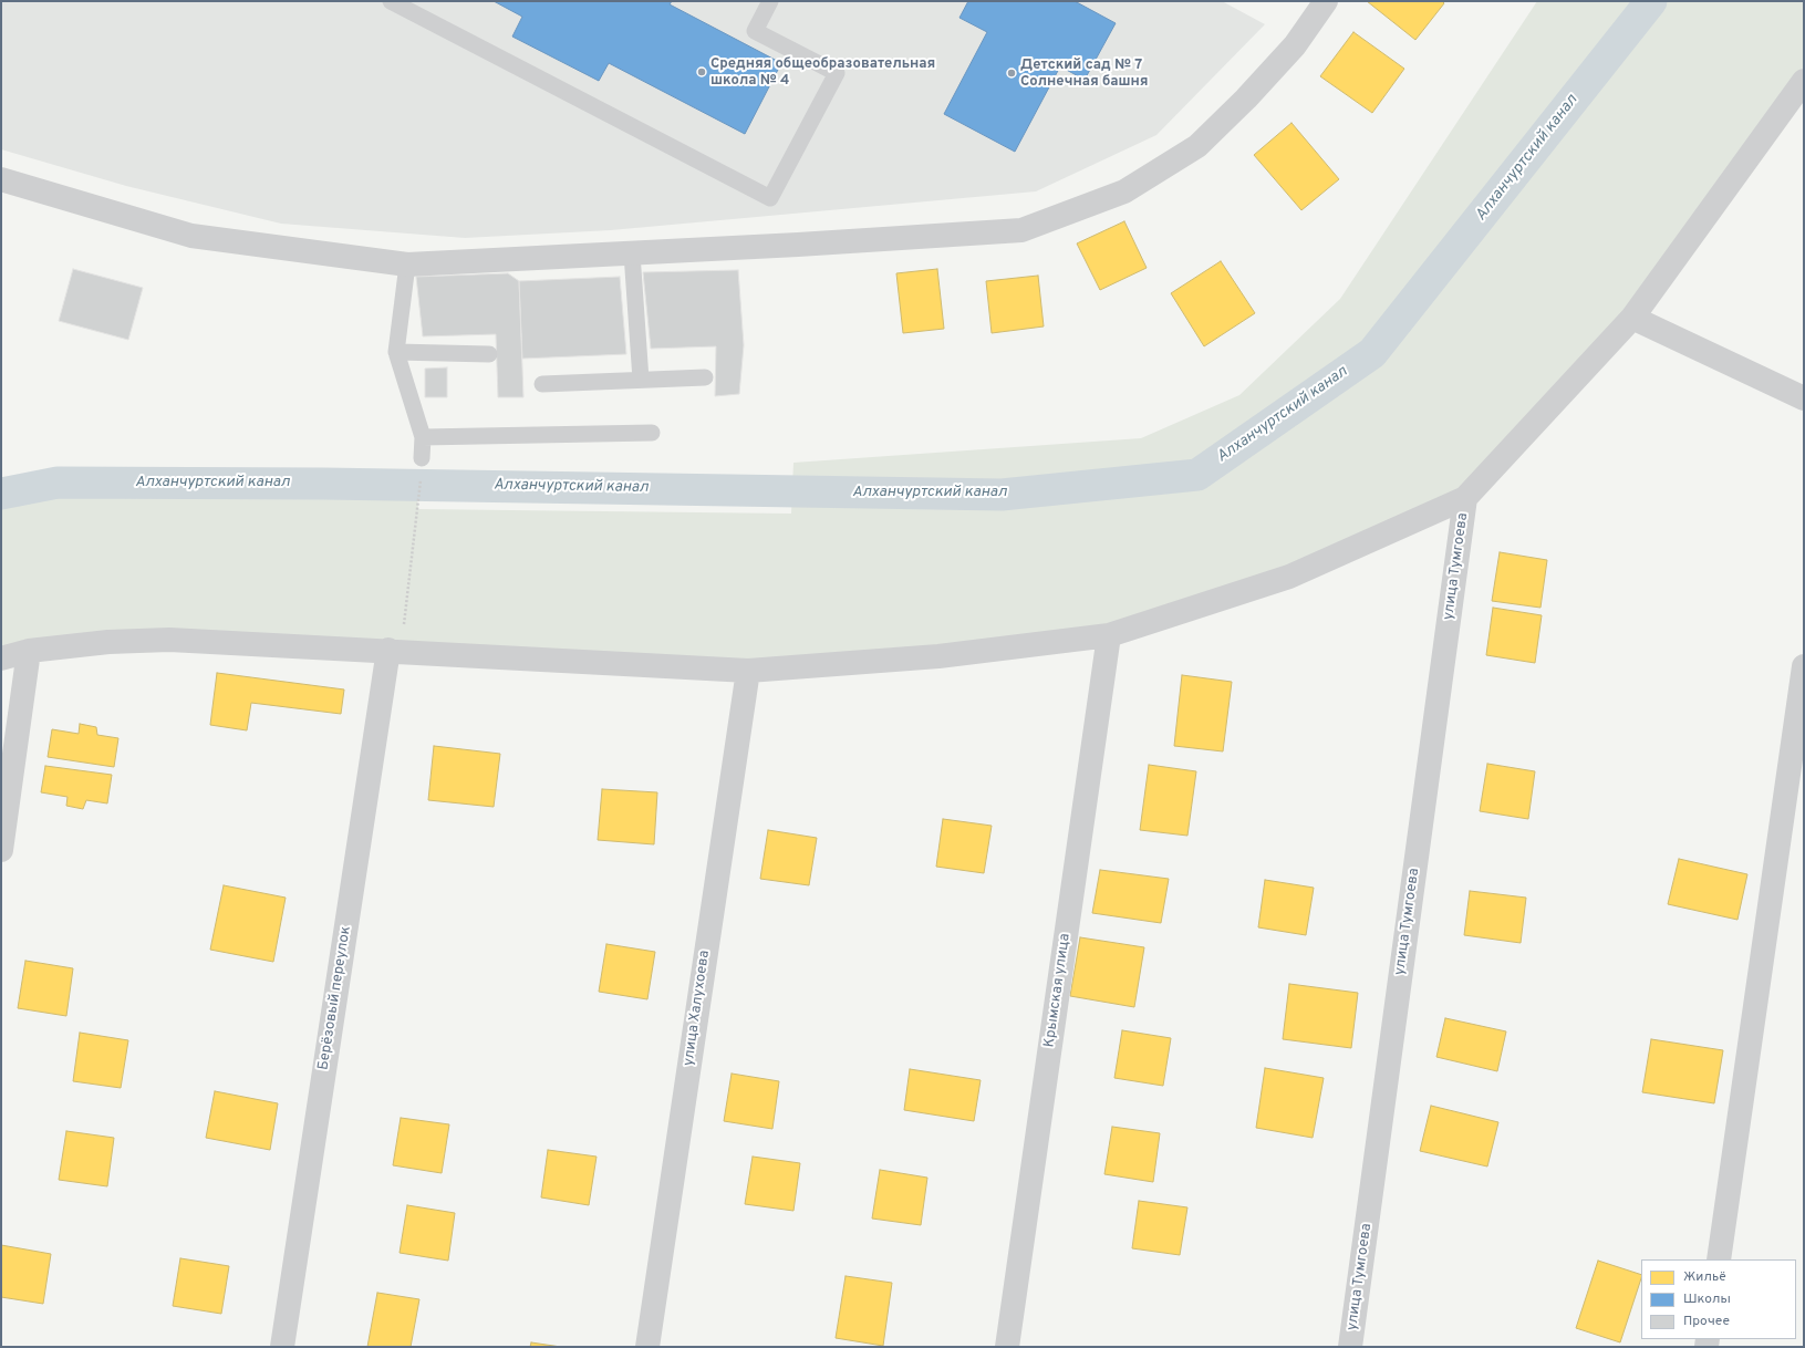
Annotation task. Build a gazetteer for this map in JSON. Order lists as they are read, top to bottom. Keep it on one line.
{"streets":{"street":["улица Тумгоева","Крымская улица","Берёзовый переулок","улица Халухоева"]},"water":["Алханчуртский канал"],"places":["Средняя общеобразовательная школа № 4","Детский сад № 7 Солнечная башня"],"legend":["Жильё","Школы","Прочее"]}
